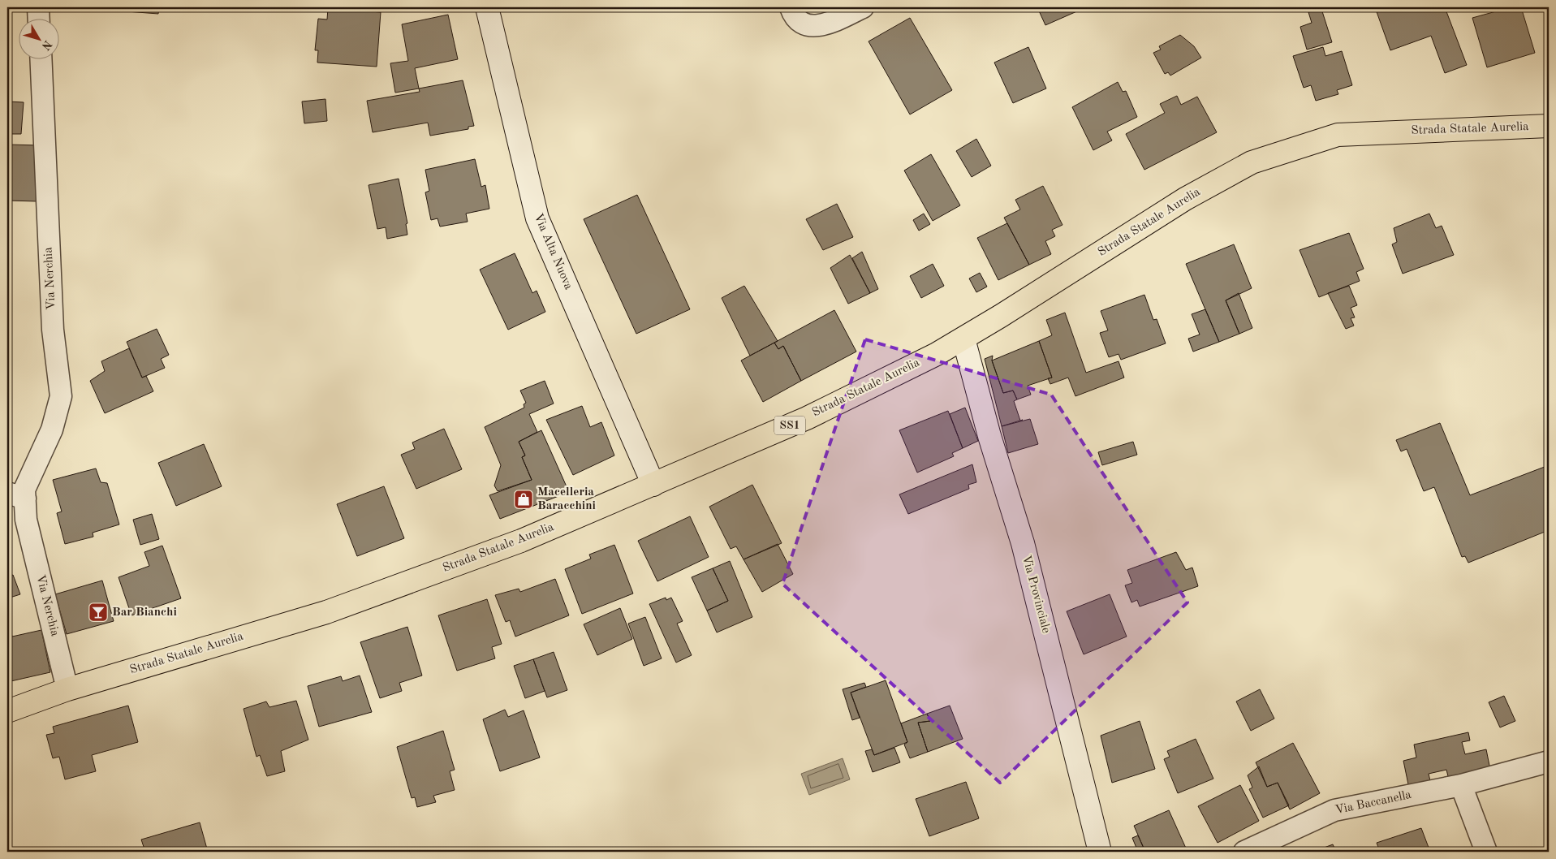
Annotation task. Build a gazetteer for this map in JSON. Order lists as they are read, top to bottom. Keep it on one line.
{"streets":{"main road":["Strada Statale Aurelia","SS1"],"street":["Via Alta Nuova","Via Nerchia","Via Provinciale","Via Baccanella"]},"crossings":[["Strada Statale Aurelia","Via Alta Nuova"],["Strada Statale Aurelia","Via Nerchia"],["Strada Statale Aurelia","Via Provinciale"]],"places":{"shop":["Macelleria Baracchini"],"bar":["Bar Bianchi"]},"north":"bottom right"}
